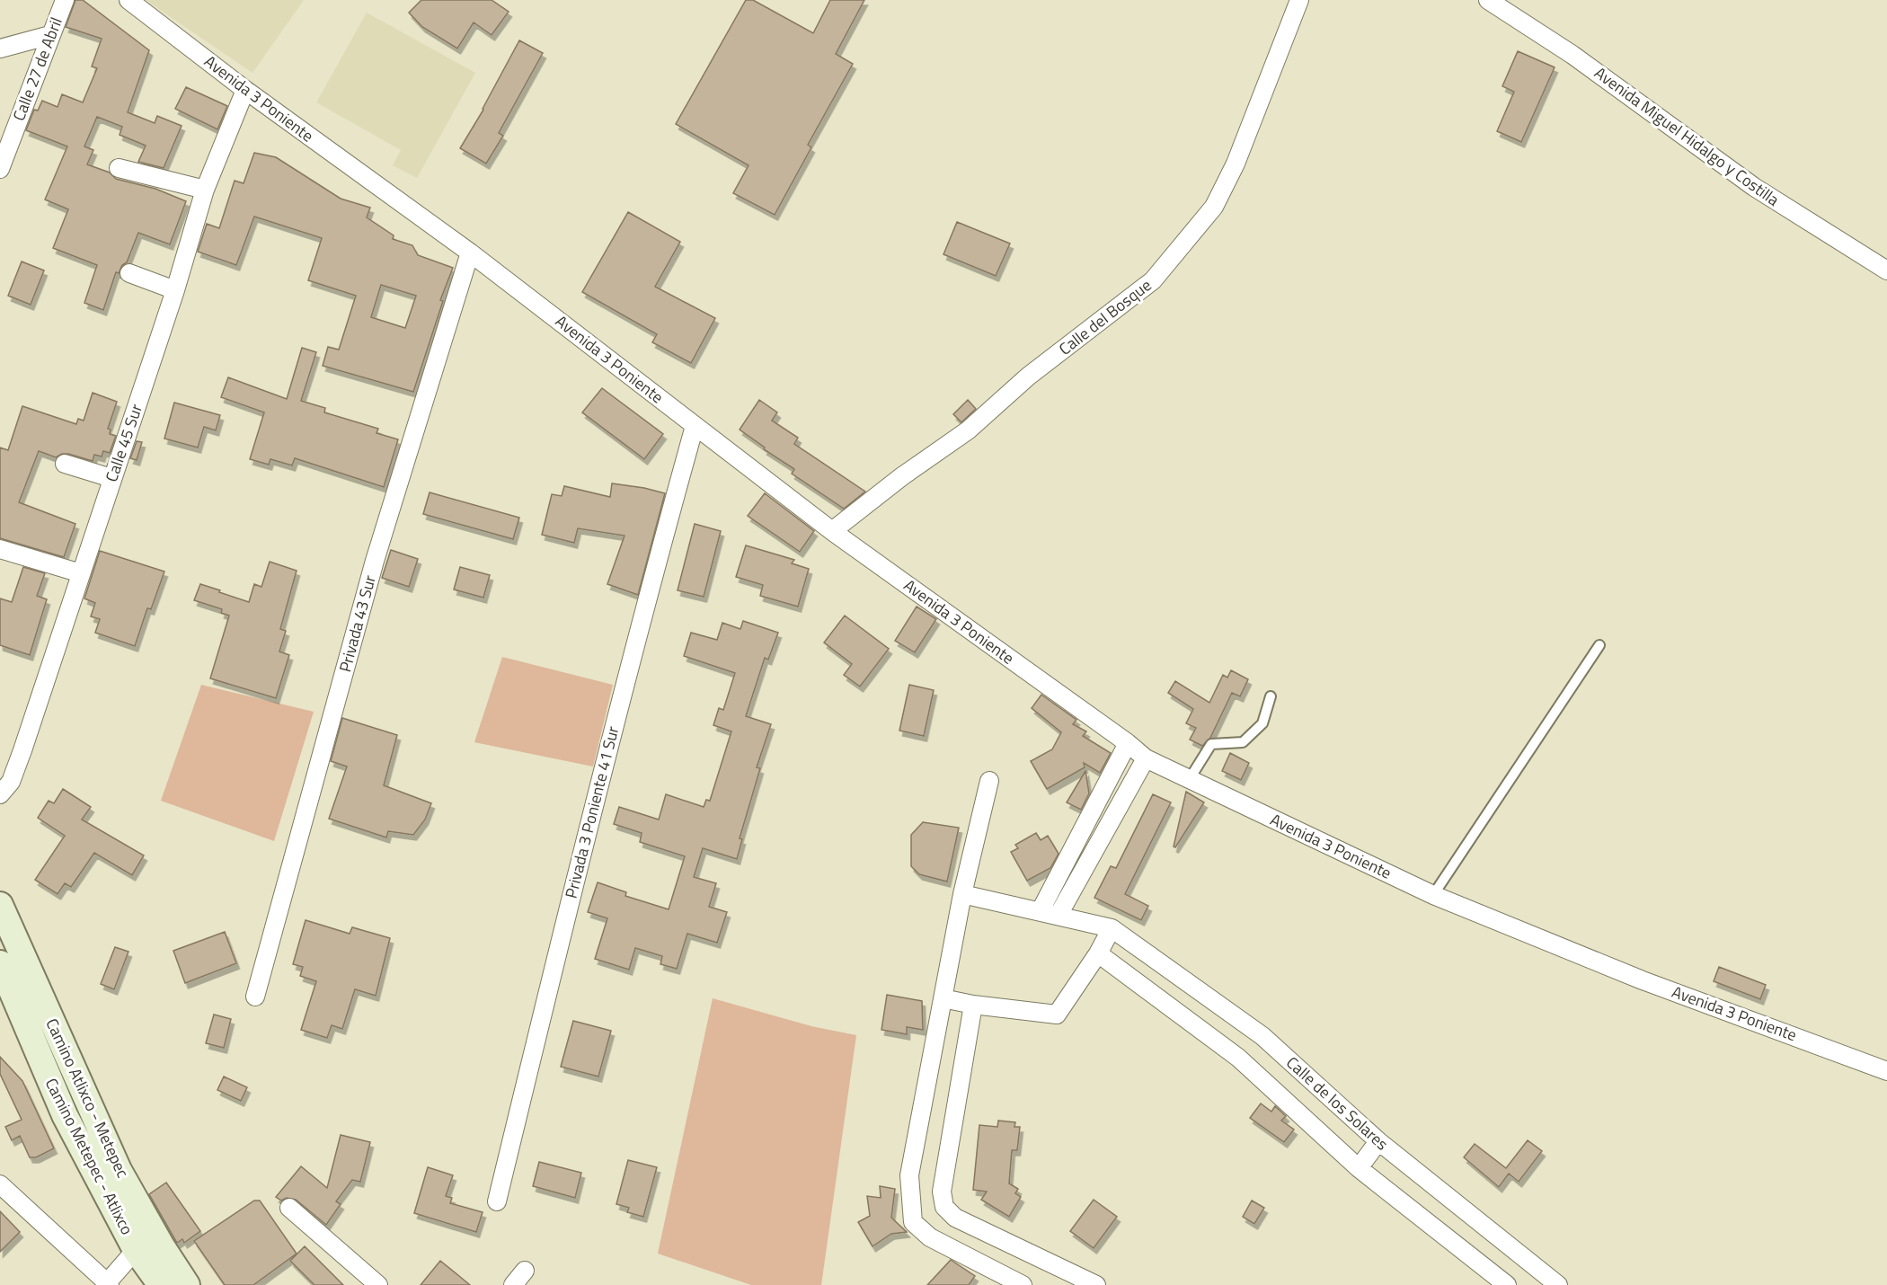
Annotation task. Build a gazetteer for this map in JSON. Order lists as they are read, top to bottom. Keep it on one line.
{"streets":{"main road":["Camino Atlixco - Metepec","Camino Metepec - Atlixco"],"street":["Calle 27 de Abril","Avenida 3 Poniente","Avenida Miguel Hidalgo y Costilla","Calle del Bosque","Calle 45 Sur","Privada 43 Sur","Privada 3 Poniente 41 Sur","Calle de los Solares"]},"crossings":[["Avenida 3 Poniente","Calle del Bosque"],["Avenida 3 Poniente","Calle 45 Sur"],["Avenida 3 Poniente","Privada 43 Sur"],["Avenida 3 Poniente","Privada 3 Poniente 41 Sur"]]}
